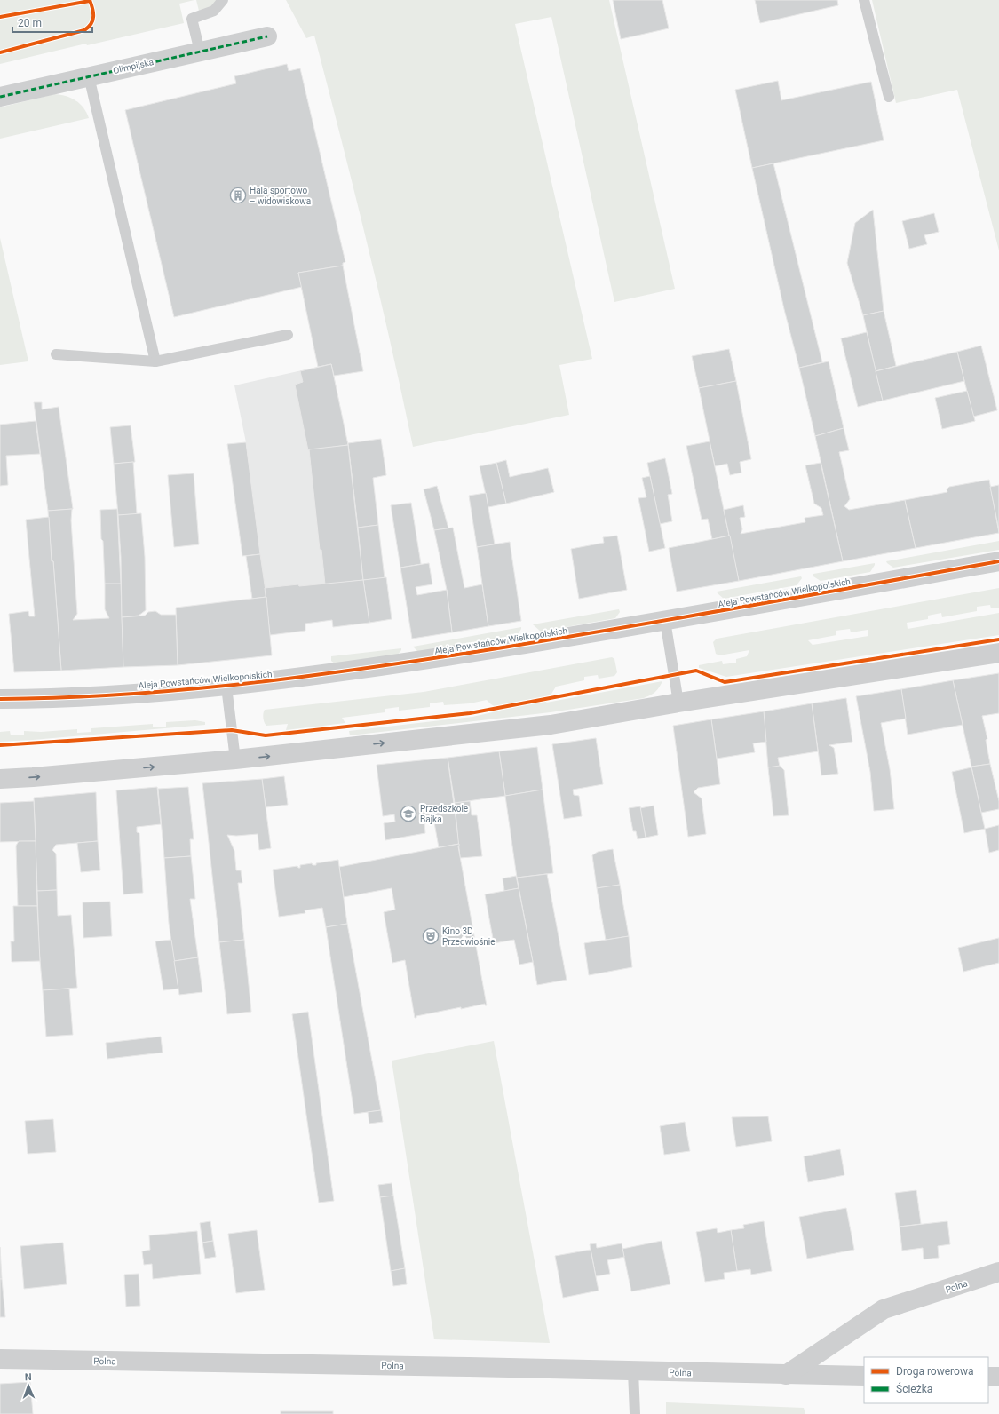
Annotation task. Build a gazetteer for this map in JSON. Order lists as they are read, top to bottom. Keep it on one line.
{"streets":{"street":["Olimpijska","Aleja Powstańców Wielkopolskich","Polna"]},"places":{"building":["Hala sportowo – widowiskowa"],"school or university":["Przedszkole Bajka"],"theatre":["Kino 3D Przedwiośnie"]},"legend":["Droga rowerowa","Ścieżka"],"scale_bar":"20 m","north":"top"}
